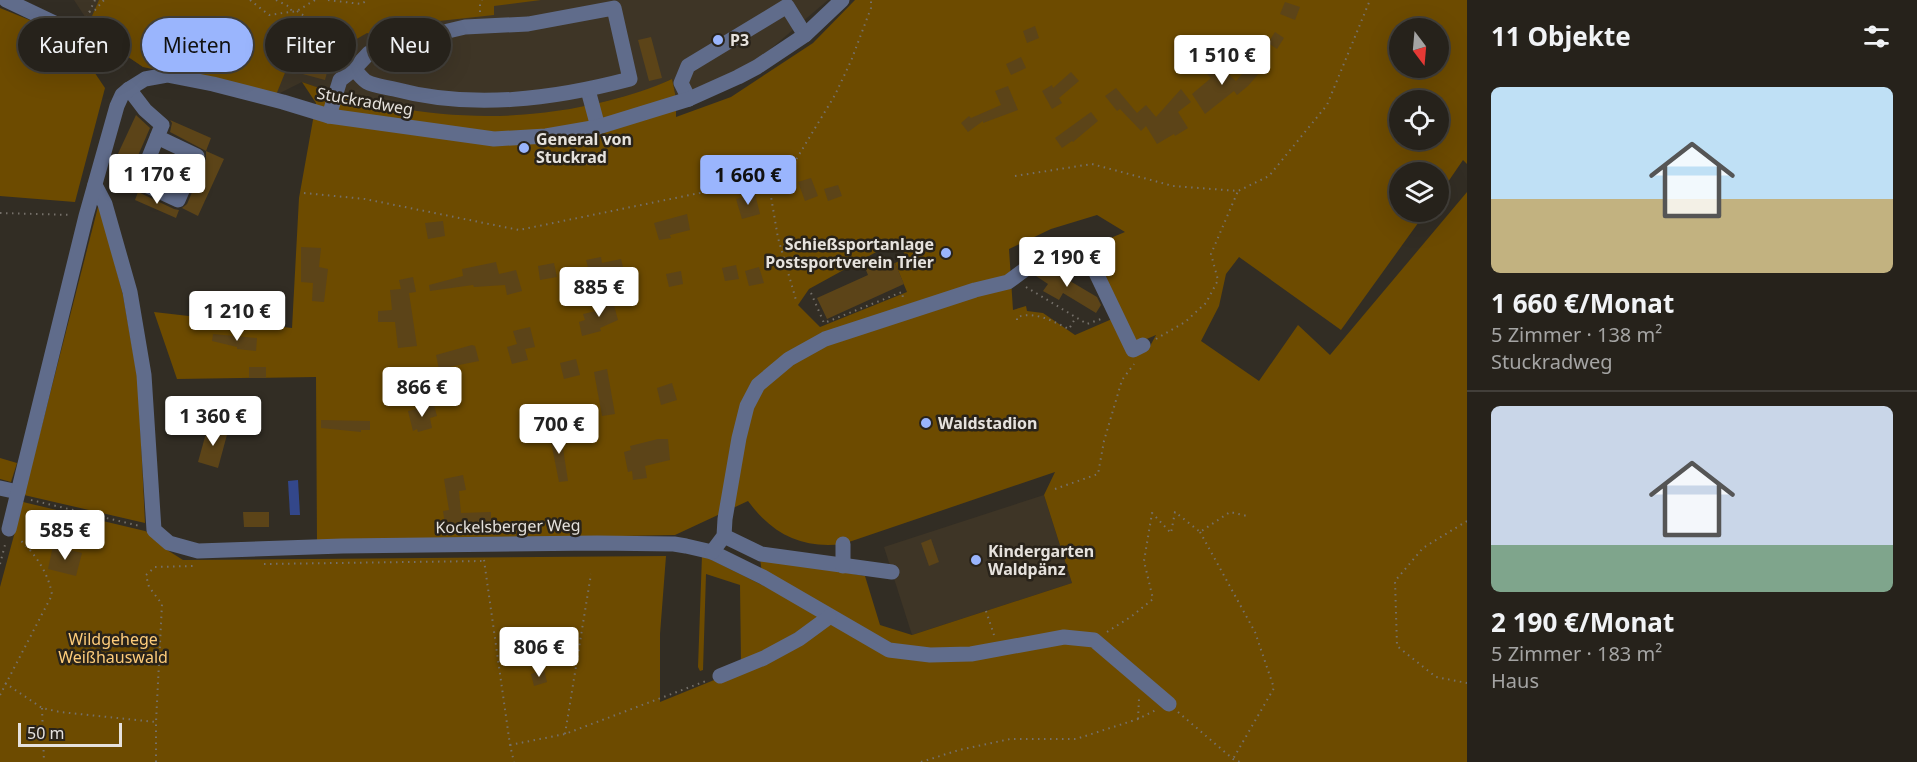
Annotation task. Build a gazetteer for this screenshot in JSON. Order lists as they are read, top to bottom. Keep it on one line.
{"streets":{"street":["Stuckradweg","Kockelsberger Weg"]},"parks":["Wildgehege Weißhauswald"],"places":["P3","General von Stuckrad","Schießsportanlage Postsportverein Trier","Waldstadion","Kindergarten Waldpänz"],"scale_bar":"50 m","north":"bottom","page":{"heading":"11 Objekte","chip":["Kaufen","Mieten","Filter","Neu"],"price":["1 510 €","1 170 €","1 660 €","2 190 €","885 €","1 210 €","866 €","1 360 €","700 €","585 €","806 €"],"list":[{"name":"1 660 €/Monat","note":"5 Zimmer · 138 m² · Stuckradweg"},{"name":"2 190 €/Monat","note":"5 Zimmer · 183 m² · Haus"}],"scale":"50 m"}}
